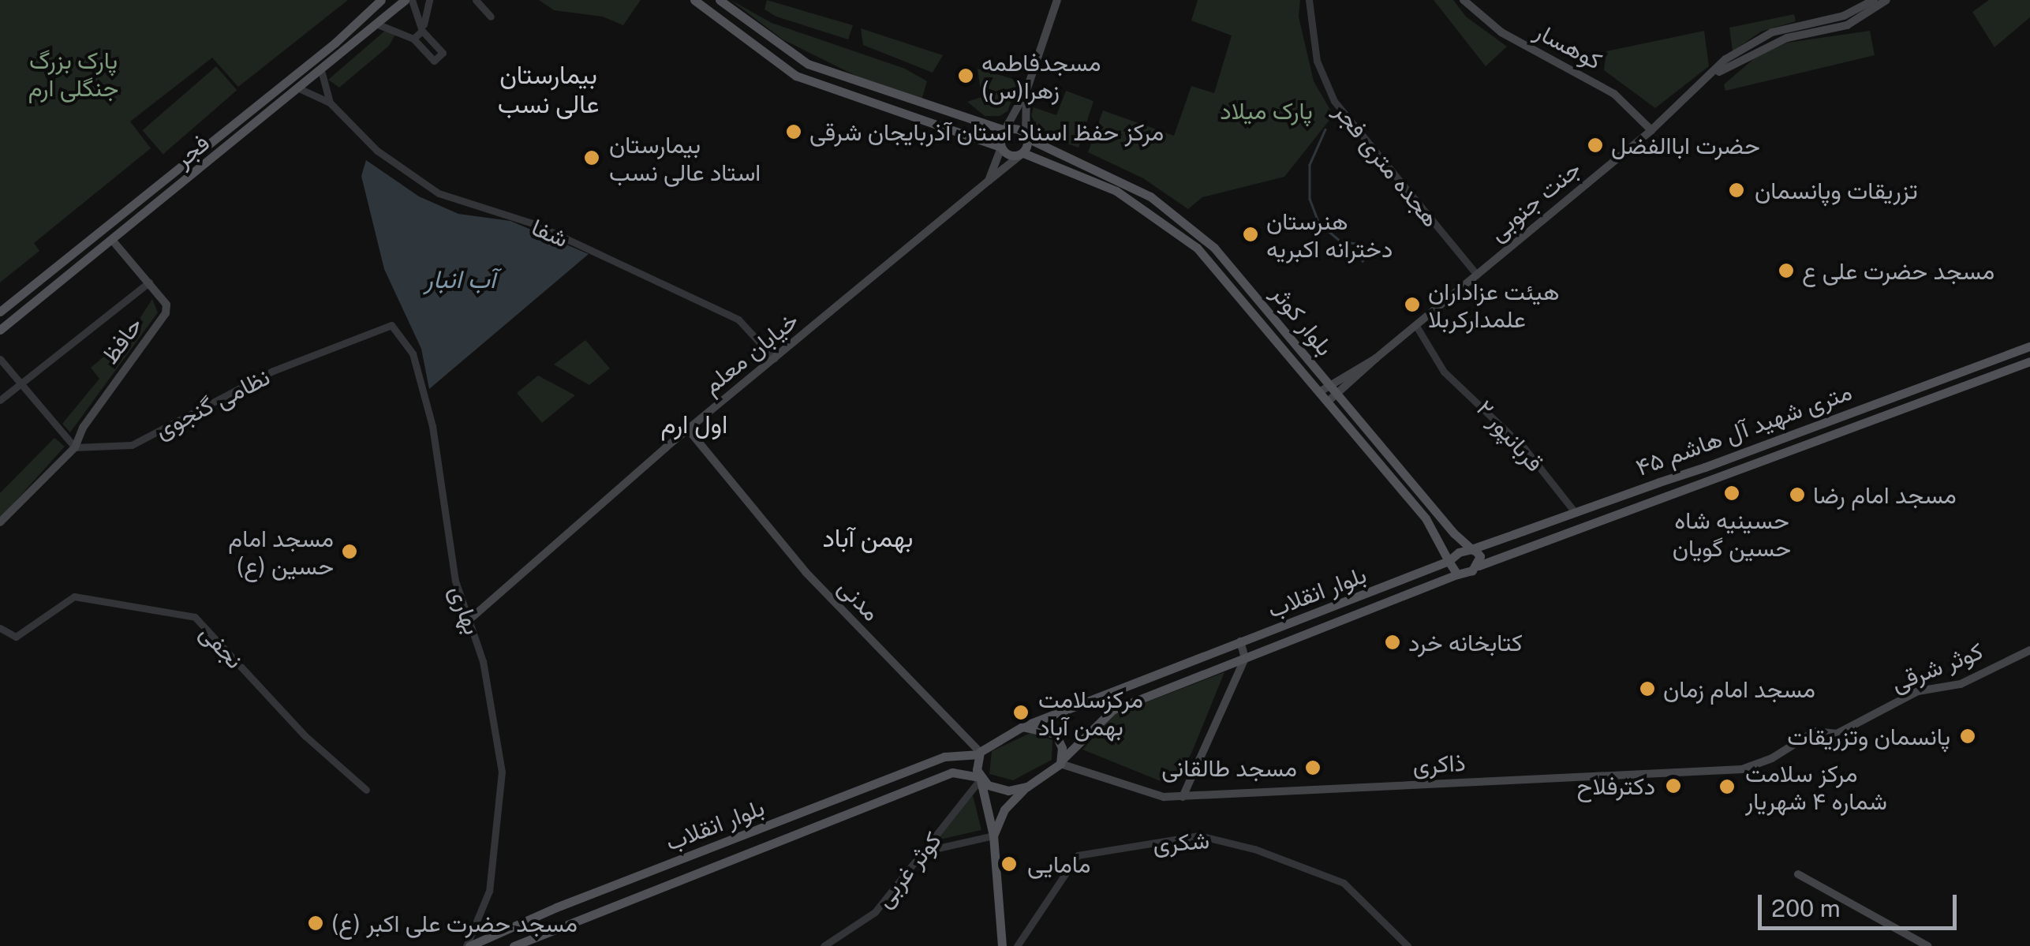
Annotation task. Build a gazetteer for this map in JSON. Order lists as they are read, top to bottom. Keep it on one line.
{"streets":{"main road":["کوهسار","فجر","جنت جنوبی","بلوار کوثر","حافظ","خیابان معلم","۴۵ متری شهید آل هاشم","بلوار انقلاب","مدنی","کوثر شرقی","ذاکری"],"street":["هجده متری فجر","شفا","نظامی گنجوی","قربانپور ۲","بهاری","نجفی","شکری","کوثر غربی"]},"crossings":[["کوهسار","جنت جنوبی"],["فجر","حافظ"],["هجده متری فجر","جنت جنوبی"],["جنت جنوبی","قربانپور ۲"],["شفا","خیابان معلم"],["بلوار کوثر","خیابان معلم"],["بلوار کوثر","۴۵ متری شهید آل هاشم"],["بلوار کوثر","بلوار انقلاب"],["حافظ","نظامی گنجوی"],["خیابان معلم","مدنی"],["خیابان معلم","بهاری"],["نظامی گنجوی","بهاری"],["۴۵ متری شهید آل هاشم","قربانپور ۲"],["۴۵ متری شهید آل هاشم","بلوار انقلاب"],["بلوار انقلاب","مدنی"],["بلوار انقلاب","بهاری"],["بلوار انقلاب","ذاکری"],["بلوار انقلاب","کوثر غربی"],["مدنی","ذاکری"],["مدنی","کوثر غربی"],["کوثر شرقی","ذاکری"],["ذاکری","کوثر غربی"]],"districts":["بیمارستان عالی نسب","اول ارم","بهمن آباد"],"water":["آب انبار"],"parks":["پارک بزرگ جنگلی ارم","پارک میلاد"],"places":["مسجدفاطمه زهرا(س)","مرکز حفظ اسناد استان آذربایجان شرقی","حضرت اباالفضل","بیمارستان استاد عالی نسب","تزریقات وپانسمان","هنرستان دخترانه اکبریه","مسجد حضرت علی ع","هیئت عزاداران علمدارکربلا","حسینیه شاه حسین گویان","مسجد امام رضا","مسجد امام حسین (ع)","کتابخانه خرد","مسجد امام زمان","مرکزسلامت بهمن آباد","پانسمان وتزریقات","مسجد طالقانی","دکترفلاح","مرکز سلامت شماره ۴ شهریار","مامایی","مسجد حضرت علی اکبر (ع)"],"scale_bar":"200 m"}
